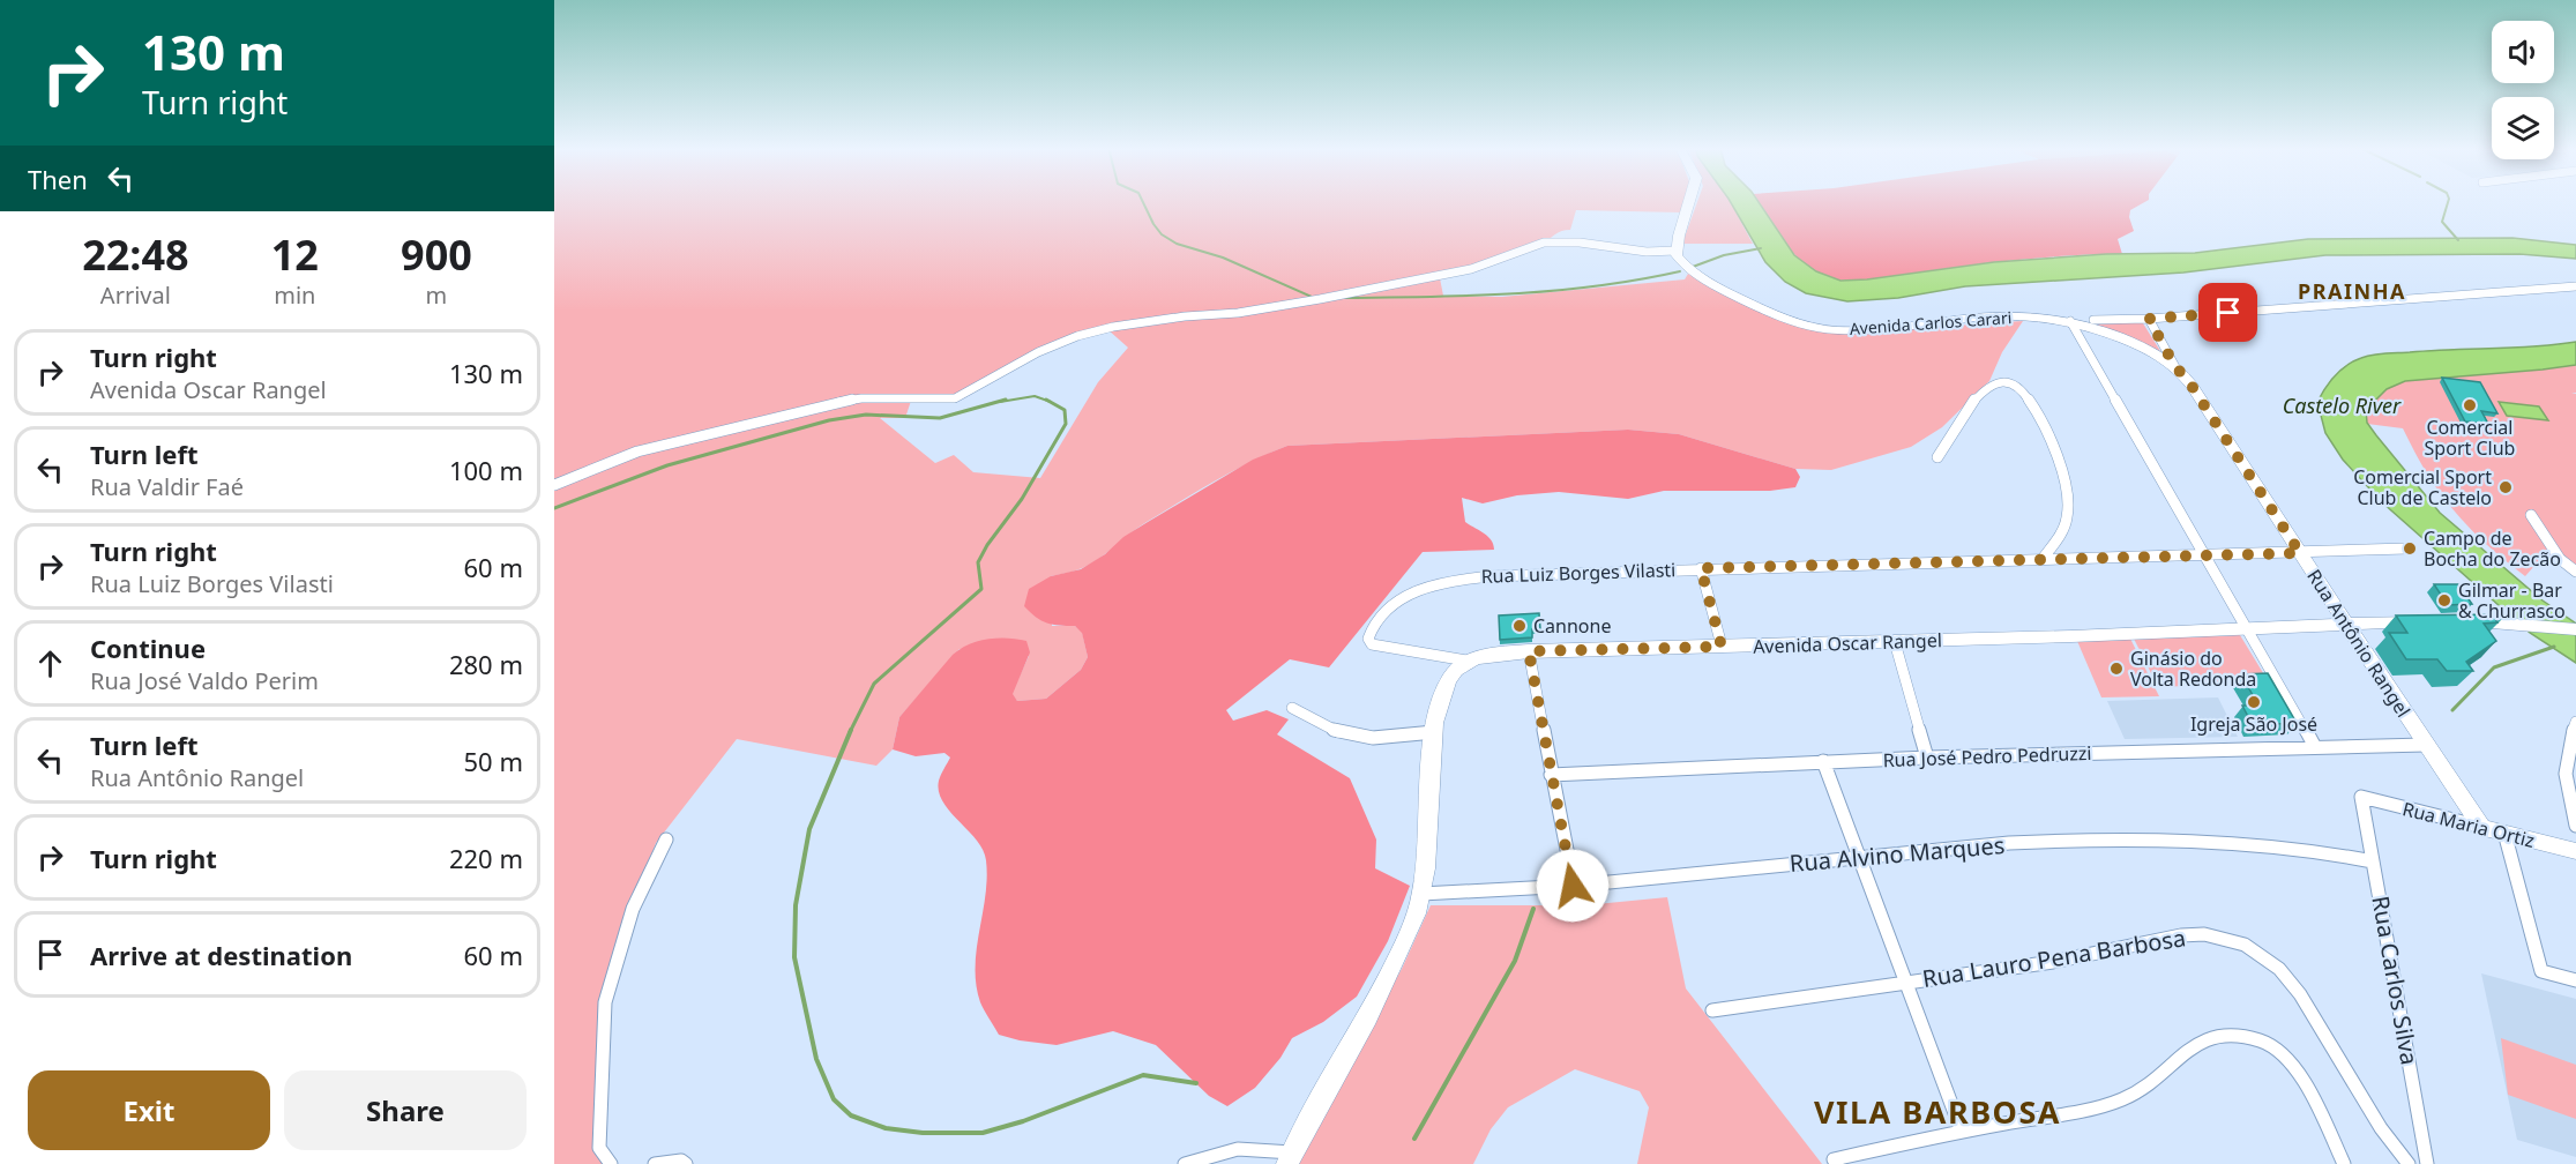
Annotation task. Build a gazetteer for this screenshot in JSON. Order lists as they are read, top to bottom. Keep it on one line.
{"streets":{"main road":["Avenida Carlos Carari","Avenida Oscar Rangel","Rua Antônio Rangel","Rua Maria Ortiz"],"street":["Rua Luiz Borges Vilasti","Rua José Pedro Pedruzzi","Rua Alvino Marques","Rua Lauro Pena Barbosa","Rua Carlos Silva"]},"crossings":[["Avenida Carlos Carari","Rua Antônio Rangel"],["Rua Luiz Borges Vilasti","Avenida Oscar Rangel"],["Rua Luiz Borges Vilasti","Rua Antônio Rangel"],["Avenida Oscar Rangel","Rua Antônio Rangel"],["Rua Antônio Rangel","Rua José Pedro Pedruzzi"],["Rua Antônio Rangel","Rua Maria Ortiz"],["Rua Maria Ortiz","Rua Carlos Silva"],["Rua Alvino Marques","Rua Carlos Silva"]],"districts":["PRAINHA","VILA BARBOSA"],"water":["Castelo River"],"places":["Comercial Sport Club","Comercial Sport Club de Castelo","Campo de Bocha do Zecão","Gilmar - Bar & Churrasco","Cannone","Ginásio do Volta Redonda","Igreja São José"],"page":{"turn":["130 m","Turn right"],"then":"Then","eta":["22:48","Arrival","12","min","900","m"],"list":[{"name":"Turn right","note":"Avenida Oscar Rangel","value":"130 m"},{"name":"Turn left","note":"Rua Valdir Faé","value":"100 m"},{"name":"Turn right","note":"Rua Luiz Borges Vilasti","value":"60 m"},{"name":"Continue","note":"Rua José Valdo Perim","value":"280 m"},{"name":"Turn left","note":"Rua Antônio Rangel","value":"50 m"},{"name":"Turn right","value":"220 m"},{"name":"Arrive at destination","value":"60 m"}],"buttons":["Exit","Share"]}}
